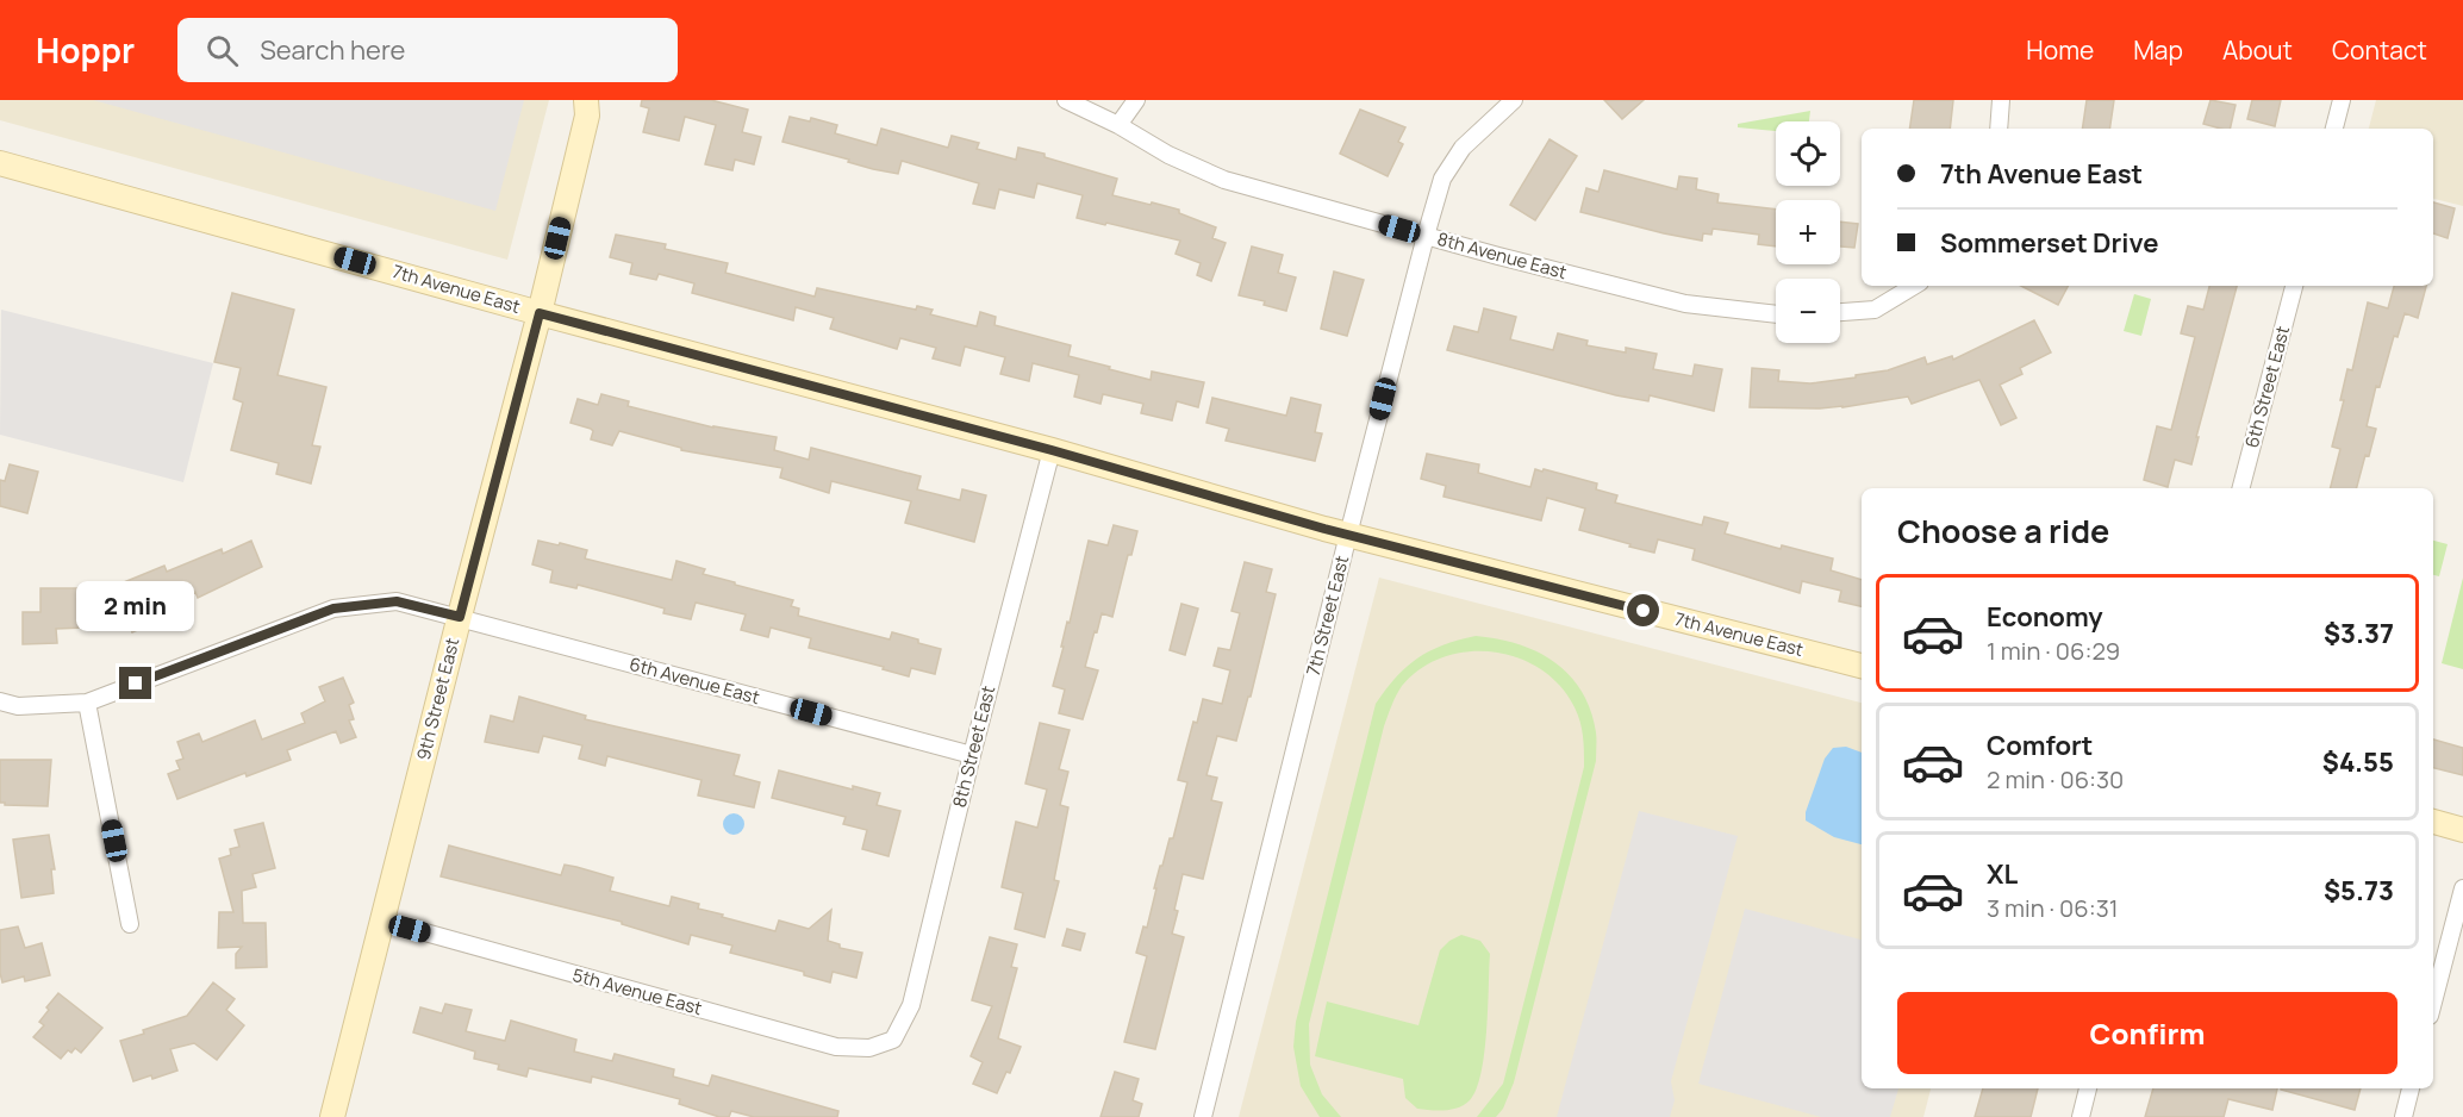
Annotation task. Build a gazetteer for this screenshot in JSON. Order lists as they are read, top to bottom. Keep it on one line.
{"streets":{"street":["8th Avenue East","7th Avenue East","6th Street East","7th Street East","6th Avenue East","9th Street East","8th Street East","5th Avenue East"]},"crossings":[["8th Avenue East","7th Street East"],["7th Avenue East","7th Street East"],["7th Avenue East","9th Street East"],["7th Avenue East","8th Street East"],["6th Avenue East","9th Street East"],["6th Avenue East","8th Street East"],["9th Street East","5th Avenue East"],["8th Street East","5th Avenue East"]],"page":{"header":"Hoppr","search":"Search here","nav":["Home","Map","About","Contact"],"map_buttons":["+","−"],"banner":["7th Avenue East","Sommerset Drive"],"heading":"Choose a ride","list":[{"name":"Economy","note":"1 min · 06:29","value":"$3.37"},{"name":"Comfort","note":"2 min · 06:30","value":"$4.55"},{"name":"XL","note":"3 min · 06:31","value":"$5.73"}],"bubble":"2 min","buttons":"Confirm"}}
